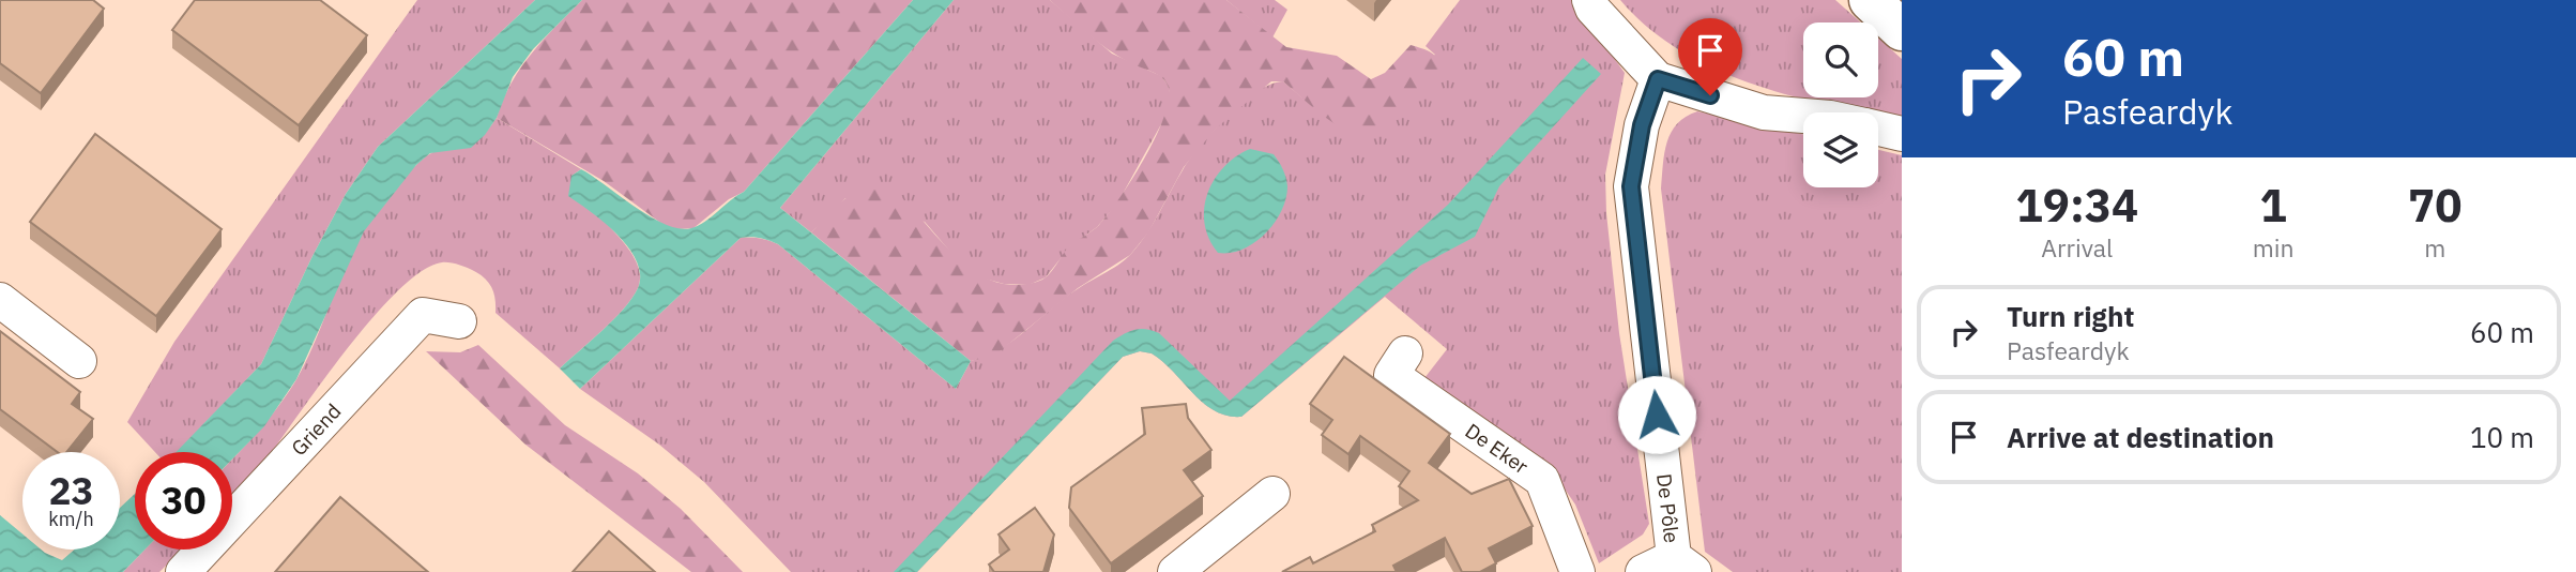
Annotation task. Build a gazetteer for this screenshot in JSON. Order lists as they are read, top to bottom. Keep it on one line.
{"streets":{"street":["Griend","De Eker","De Pôle"]},"page":{"turn":["60 m","Pasfeardyk"],"eta":["19:34","Arrival","1","min","70","m"],"list":[{"name":"Turn right","note":"Pasfeardyk","value":"60 m"},{"name":"Arrive at destination","value":"10 m"}],"speed":"23 km/h","limit":"30"}}
